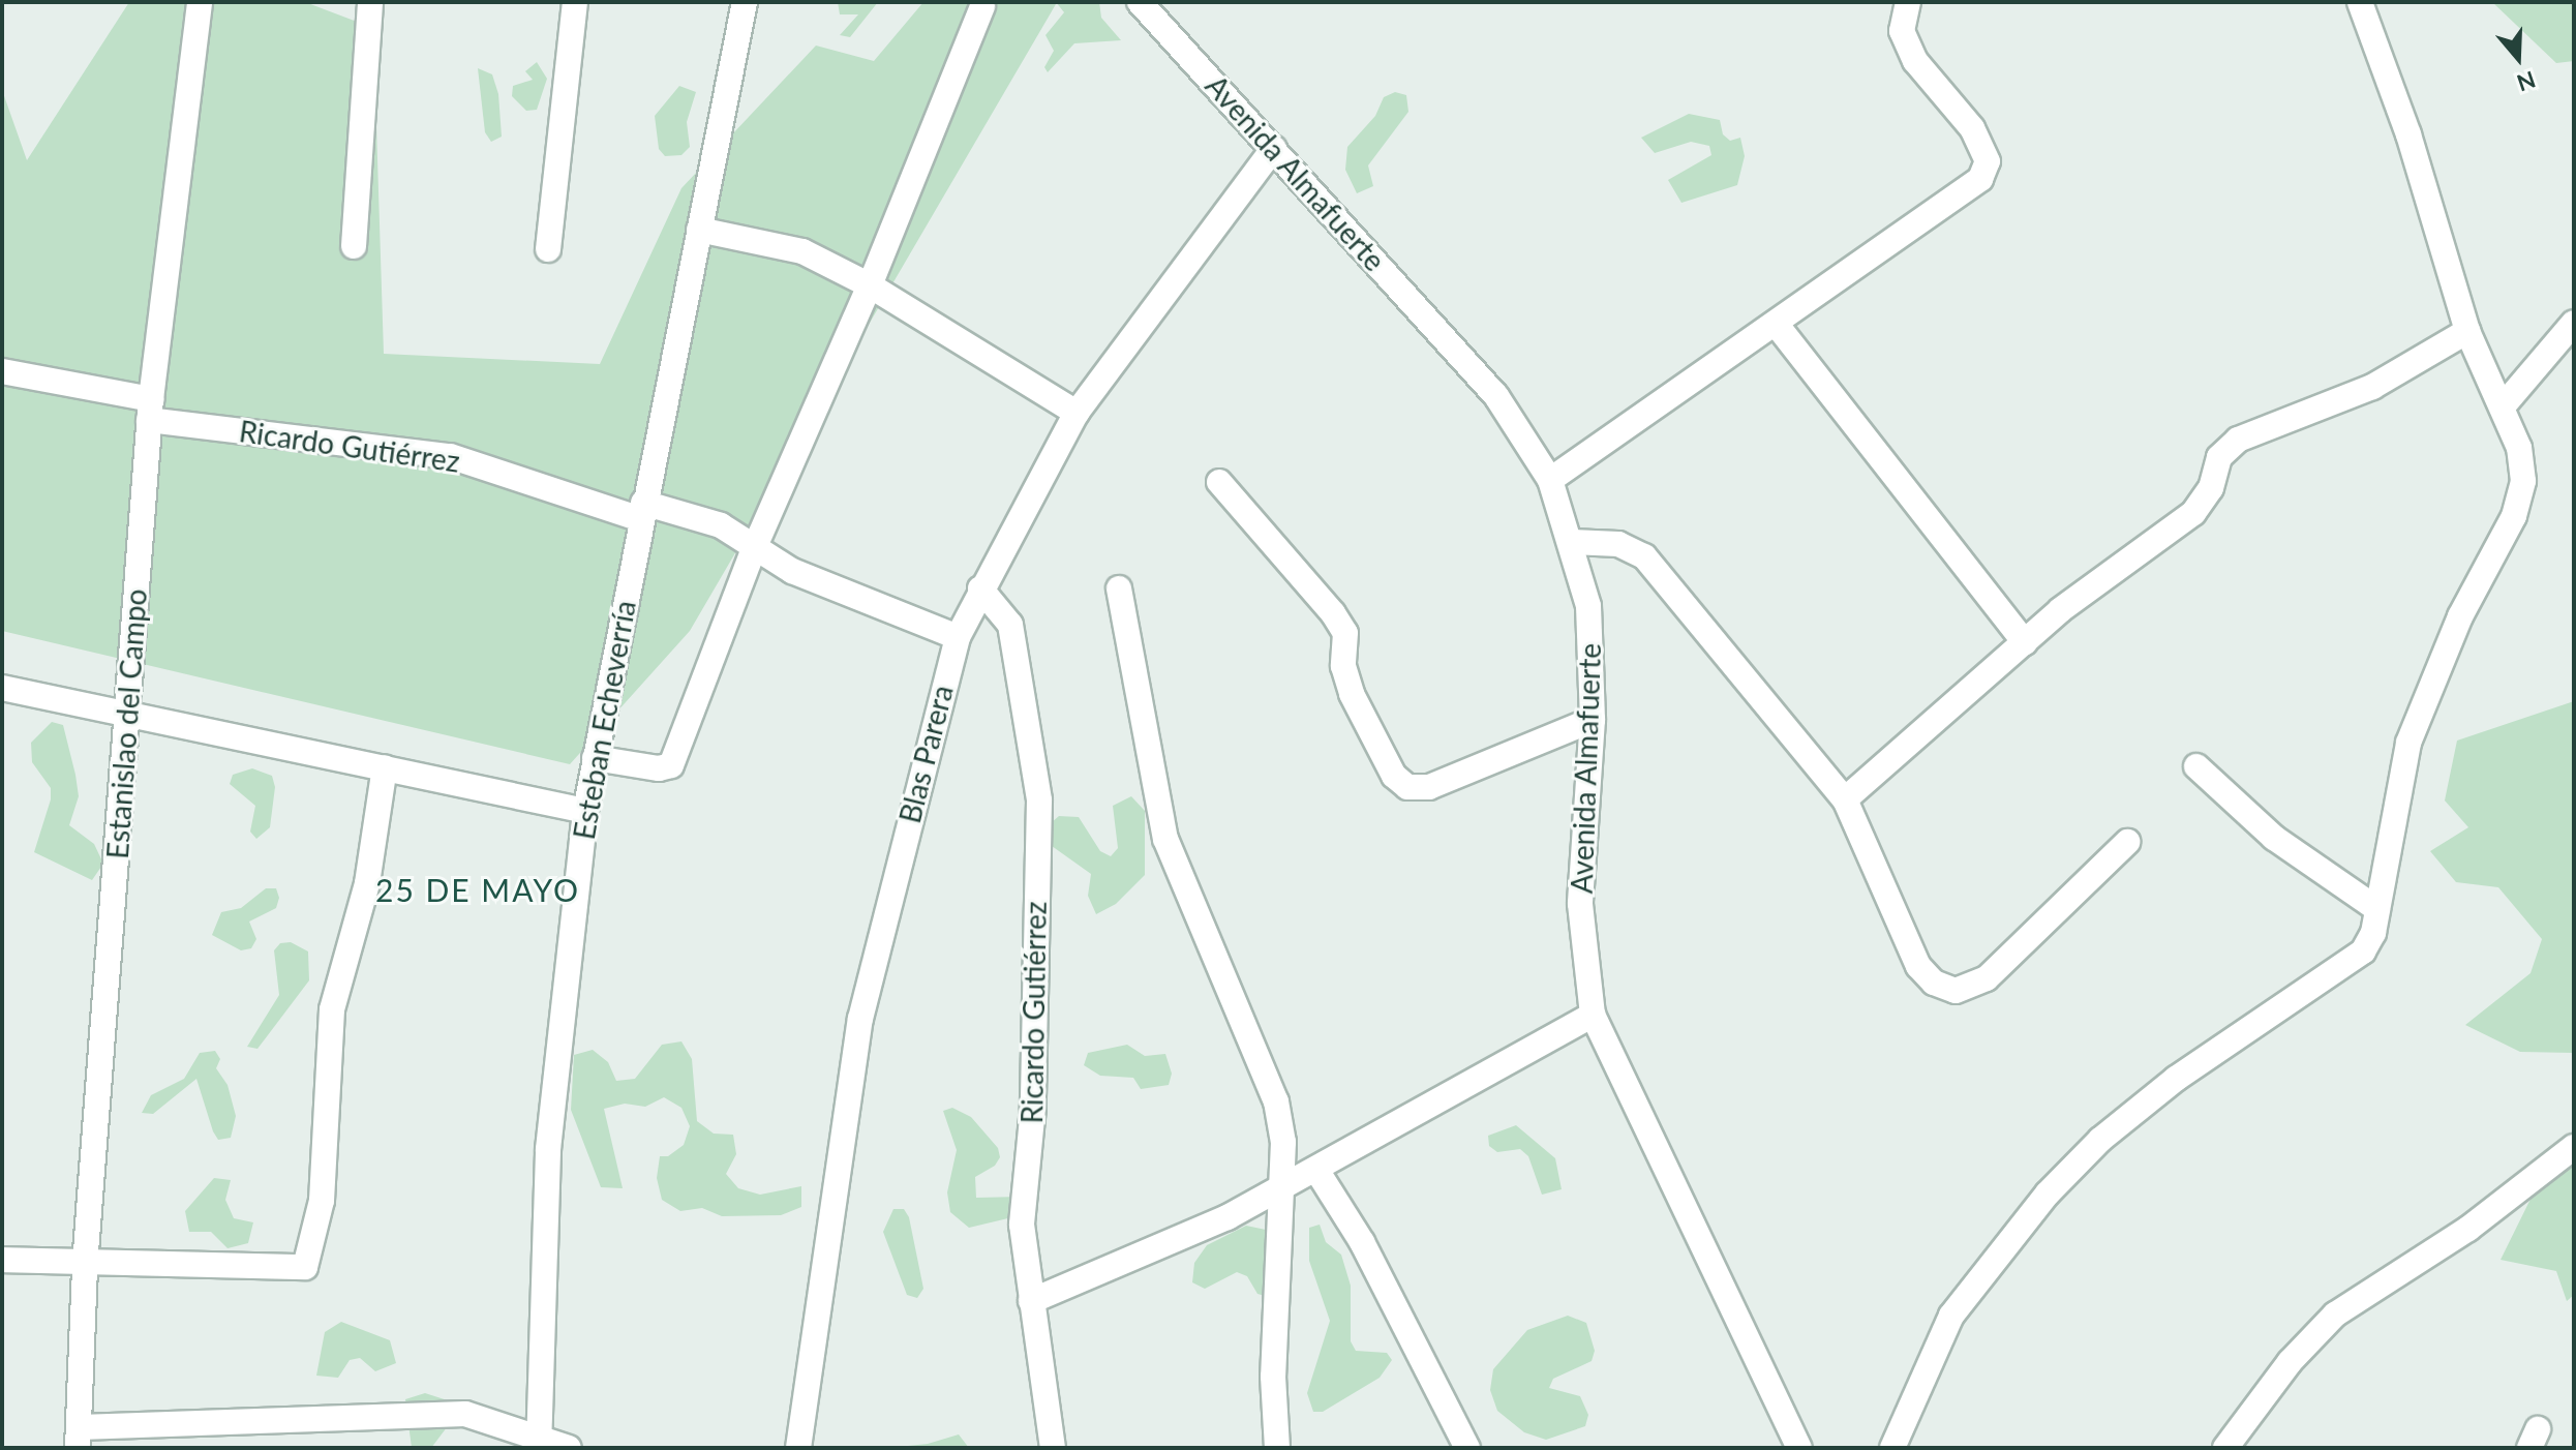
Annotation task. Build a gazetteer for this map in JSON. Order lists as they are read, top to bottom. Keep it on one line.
{"streets":{"street":["Avenida Almafuerte","Ricardo Gutiérrez","Esteban Echeverría","Estanislao del Campo","Blas Parera"]},"crossings":[["Avenida Almafuerte","Blas Parera"],["Ricardo Gutiérrez","Esteban Echeverría"],["Ricardo Gutiérrez","Estanislao del Campo"],["Ricardo Gutiérrez","Blas Parera"]],"districts":["25 DE MAYO"],"north":"bottom"}
